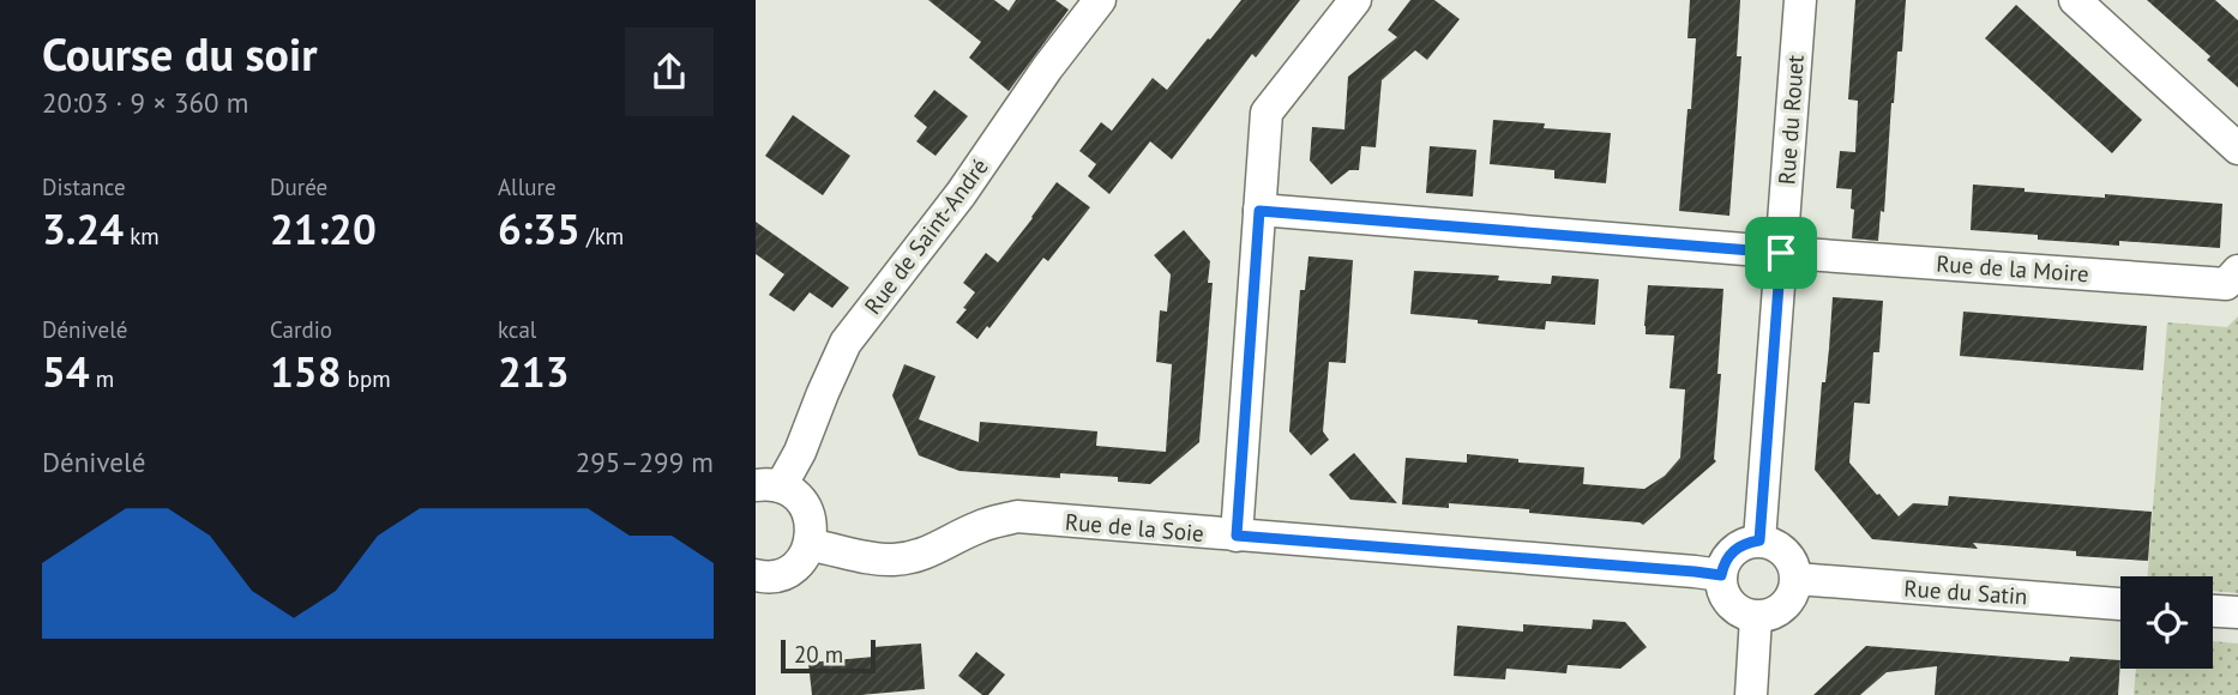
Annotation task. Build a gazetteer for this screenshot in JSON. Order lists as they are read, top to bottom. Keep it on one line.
{"streets":{"street":["Rue du Rouet","Rue de Saint-André","Rue de la Moire","Rue de la Soie","Rue du Satin"]},"crossings":[["Rue du Rouet","Rue de la Moire"],["Rue du Rouet","Rue de la Soie"],["Rue du Rouet","Rue du Satin"],["Rue de la Soie","Rue du Satin"]],"scale_bar":"20 m","page":{"heading":["Course du soir","20:03 · 9 × 360 m"],"stats":[["Distance","3.24 km"],["Durée","21:20"],["Allure","6:35 /km"],["Dénivelé","54 m"],["Cardio","158 bpm"],["kcal","213"]],"chart":["Dénivelé","295–299 m"],"scale":"20 m"}}
